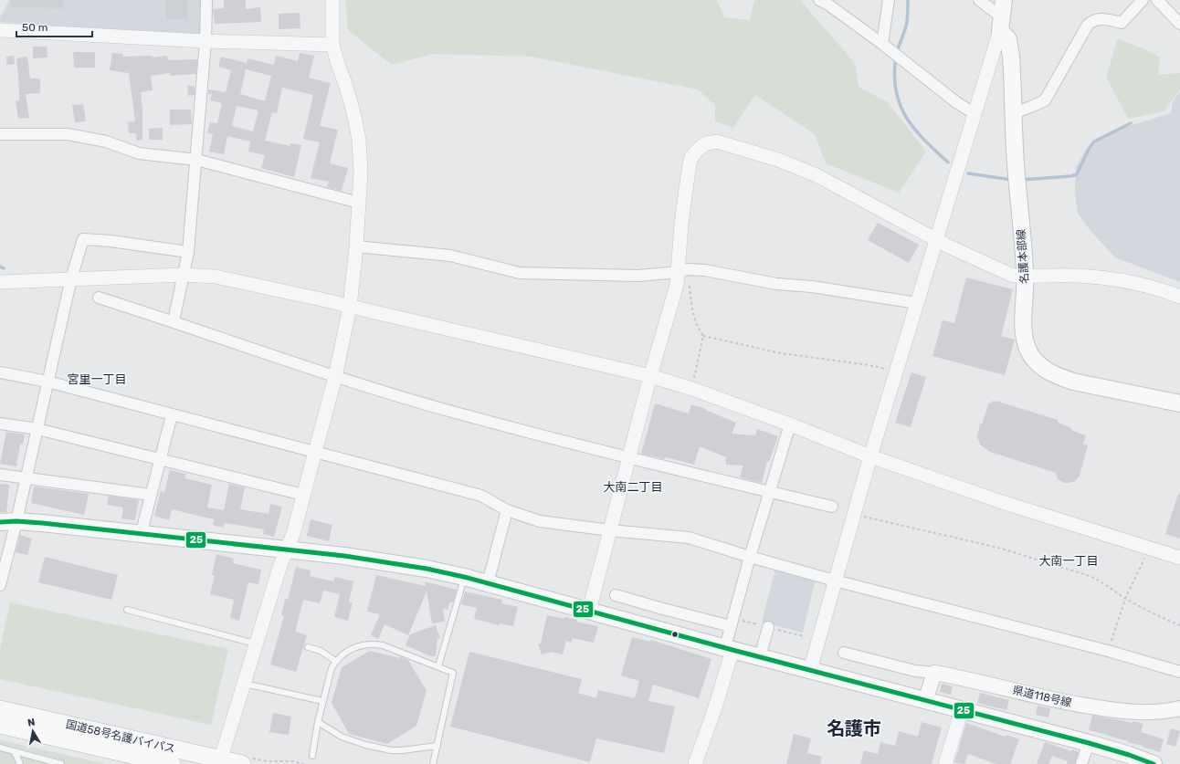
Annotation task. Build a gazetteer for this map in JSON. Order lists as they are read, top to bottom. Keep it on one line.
{"streets":{"highway":["国道58号名護バイパス"],"main road":["名護本部線","県道118号線"]},"districts":["宮里一丁目","大南二丁目","大南一丁目","名護市"],"lines":["transit line 25"],"scale_bar":"50 m","north":"top"}
